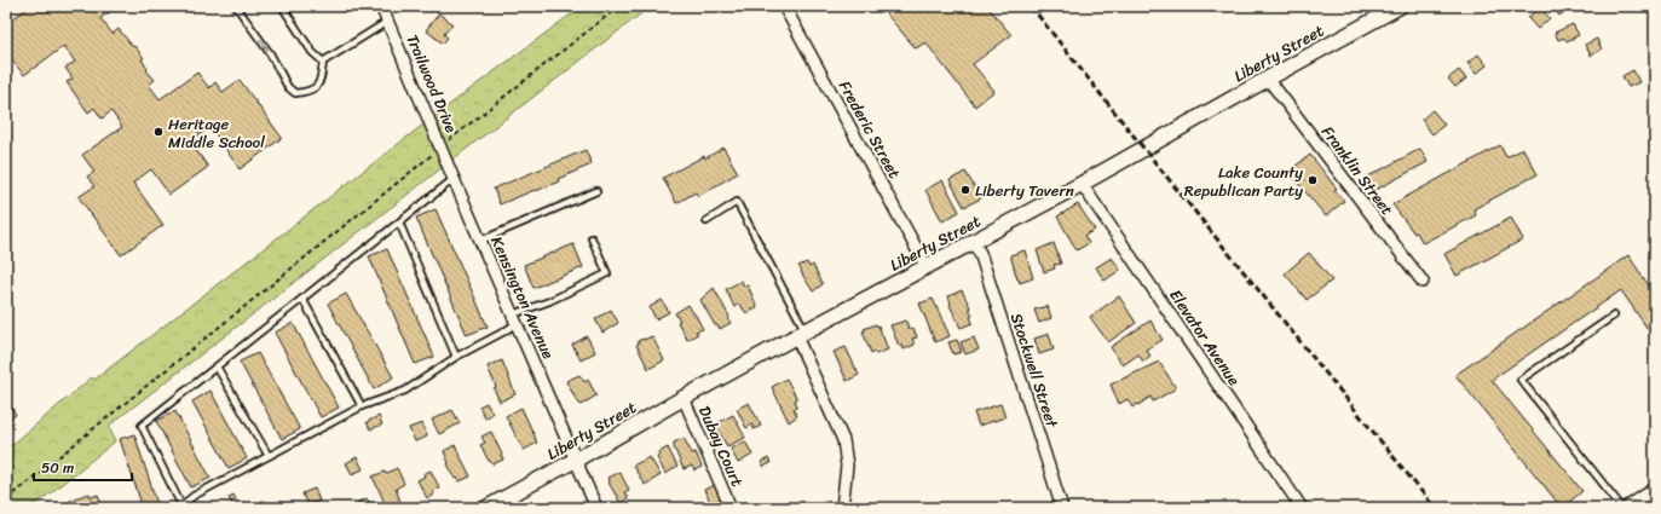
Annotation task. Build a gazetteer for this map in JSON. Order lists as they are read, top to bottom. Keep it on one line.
{"streets":{"street":["Liberty Street","Trailwood Drive","Frederic Street","Franklin Street","Kensington Avenue","Elevator Avenue","Stockwell Street","Dubay Court"]},"crossings":[["Liberty Street","Frederic Street"],["Liberty Street","Franklin Street"],["Liberty Street","Kensington Avenue"],["Liberty Street","Elevator Avenue"],["Liberty Street","Stockwell Street"],["Liberty Street","Dubay Court"],["Trailwood Drive","Kensington Avenue"]],"places":["Heritage Middle School","Lake County Republican Party","Liberty Tavern"],"scale_bar":"50 m"}
